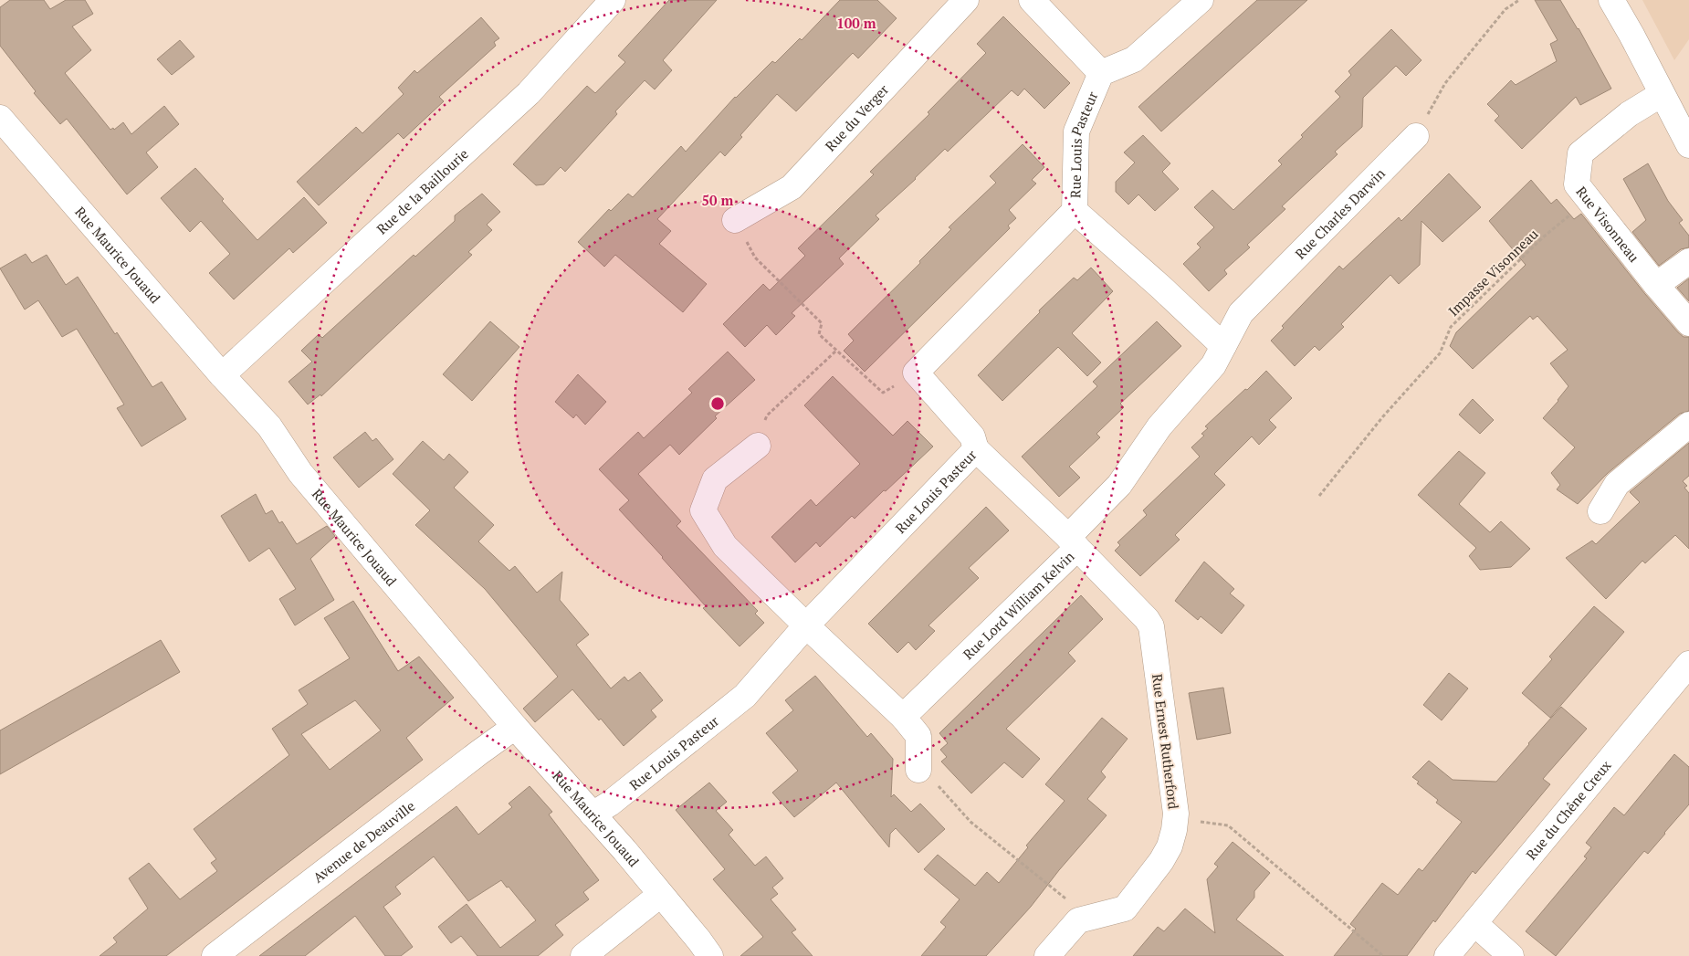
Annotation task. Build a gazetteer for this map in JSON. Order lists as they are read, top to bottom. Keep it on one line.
{"streets":{"street":["Rue du Verger","Rue Louis Pasteur","Rue de la Baillourie","Rue Charles Darwin","Rue Visonneau","Rue Maurice Jouaud","Rue Lord William Kelvin","Rue Ernest Rutherford","Rue du Chêne Creux","Avenue de Deauville"],"path":["Impasse Visonneau"]},"crossings":[["Rue Louis Pasteur","Rue Maurice Jouaud"],["Rue Louis Pasteur","Rue Ernest Rutherford"],["Rue de la Baillourie","Rue Maurice Jouaud"],["Rue Charles Darwin","Rue Lord William Kelvin"],["Rue Visonneau","Impasse Visonneau"],["Rue Maurice Jouaud","Avenue de Deauville"],["Rue Lord William Kelvin","Rue Ernest Rutherford"]],"rings":["100 m","50 m"]}
